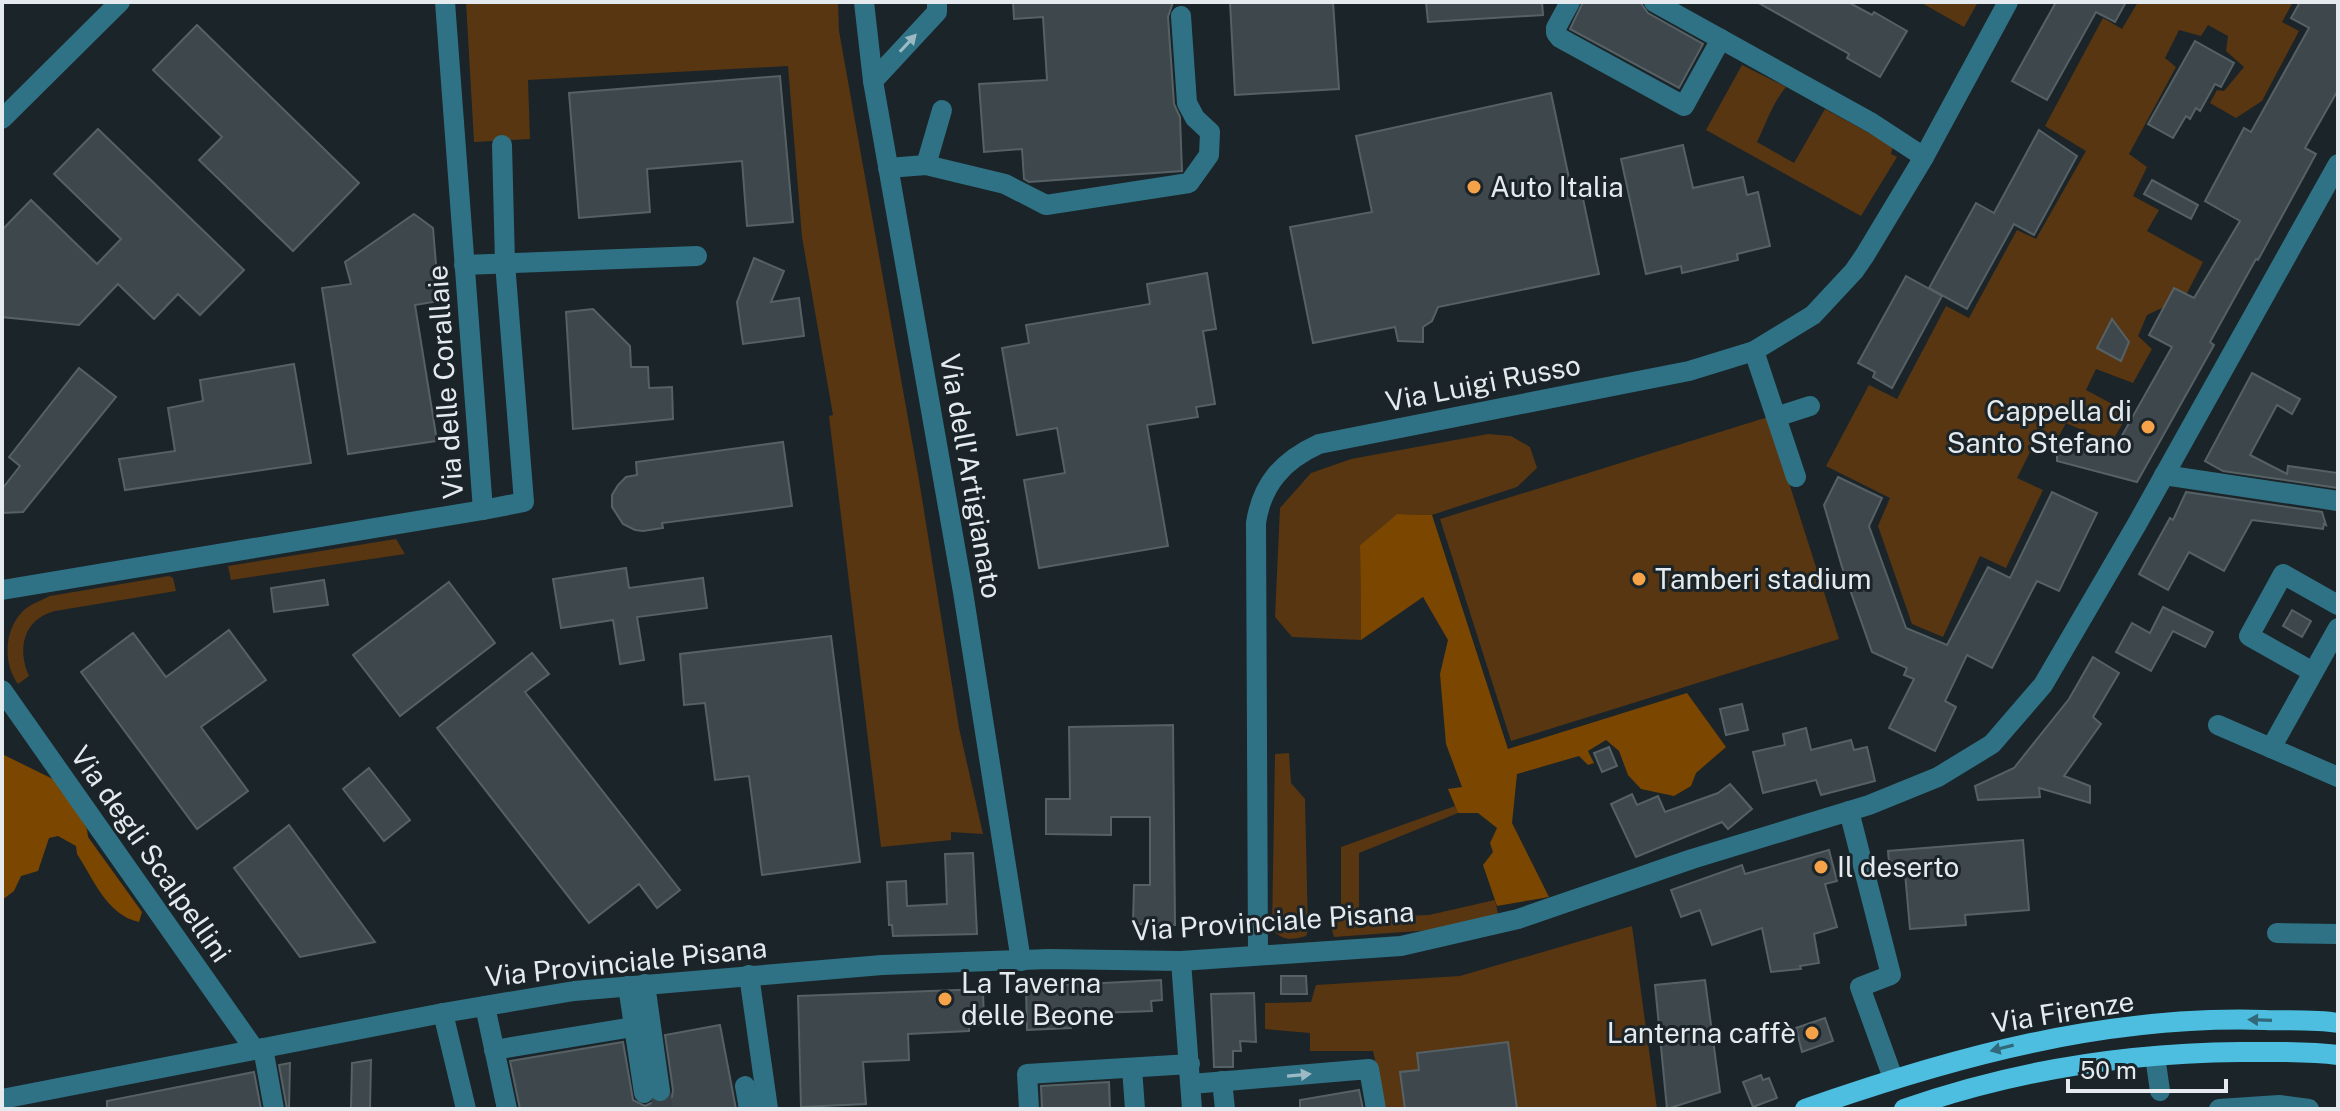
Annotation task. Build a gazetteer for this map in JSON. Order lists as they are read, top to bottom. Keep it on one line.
{"streets":{"main road":["Via Firenze"],"street":["Via delle Corallaie","Via Luigi Russo","Via dell'Artigianato","Via degli Scalpellini","Via Provinciale Pisana"]},"crossings":[["Via Luigi Russo","Via Provinciale Pisana"],["Via dell'Artigianato","Via Provinciale Pisana"],["Via degli Scalpellini","Via Provinciale Pisana"]],"places":["Auto Italia","Cappella di Santo Stefano","Tamberi stadium","Il deserto","La Taverna delle Beone","Lanterna caffè"],"scale_bar":"50 m"}
